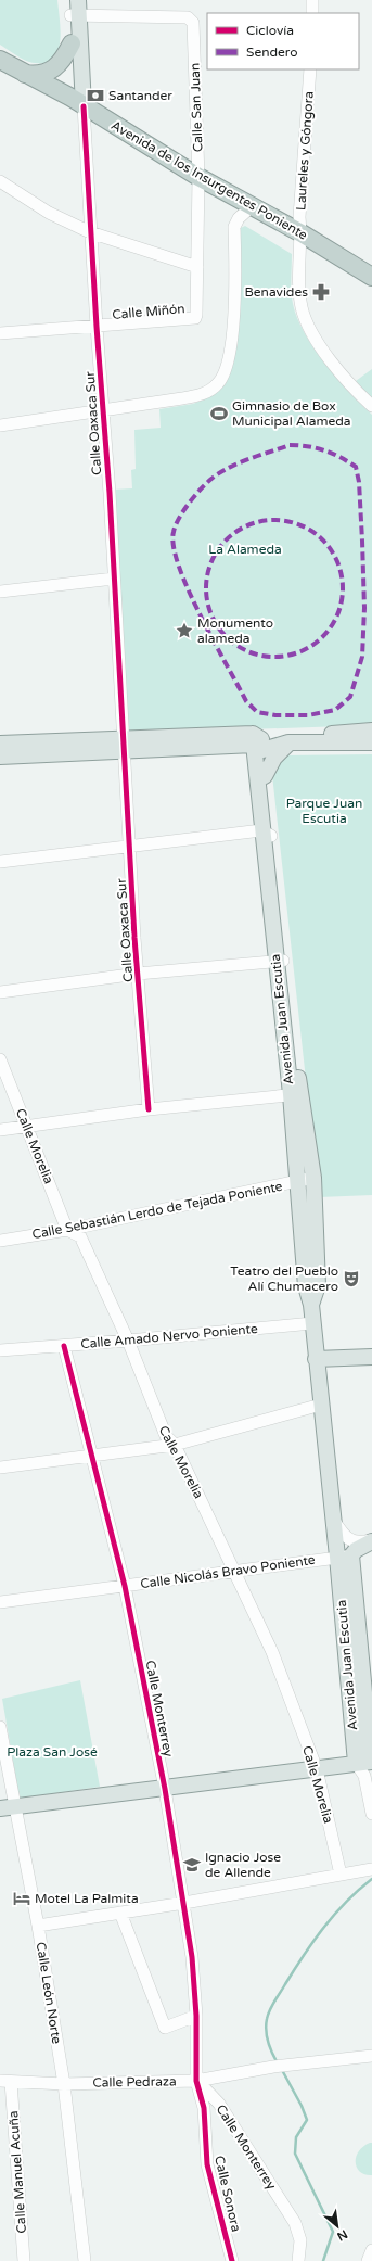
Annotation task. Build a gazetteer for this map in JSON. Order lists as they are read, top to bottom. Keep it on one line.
{"streets":{"highway":["Avenida de los Insurgentes Poniente"],"main road":["Avenida Juan Escutia"],"street":["Calle San Juan","Laureles y Góngora","Calle Miñón","Calle Oaxaca Sur","Calle Morelia","Calle Sebastián Lerdo de Tejada Poniente","Calle Amado Nervo Poniente","Calle Nicolás Bravo Poniente","Calle Monterrey","Calle León Norte","Calle Pedraza","Calle Manuel Acuña","Calle Sonora"]},"crossings":[["Calle San Juan","Avenida de los Insurgentes Poniente"],["Calle San Juan","Calle Miñón"],["Laureles y Góngora","Avenida de los Insurgentes Poniente"],["Avenida de los Insurgentes Poniente","Calle Oaxaca Sur"],["Calle Miñón","Calle Oaxaca Sur"],["Avenida Juan Escutia","Calle Sebastián Lerdo de Tejada Poniente"],["Avenida Juan Escutia","Calle Amado Nervo Poniente"],["Avenida Juan Escutia","Calle Nicolás Bravo Poniente"],["Calle Morelia","Calle Sebastián Lerdo de Tejada Poniente"],["Calle Morelia","Calle Amado Nervo Poniente"],["Calle Morelia","Calle Nicolás Bravo Poniente"],["Calle Amado Nervo Poniente","Calle Monterrey"],["Calle Nicolás Bravo Poniente","Calle Monterrey"],["Calle Monterrey","Calle Pedraza"],["Calle Monterrey","Calle Sonora"],["Calle León Norte","Calle Pedraza"],["Calle Pedraza","Calle Manuel Acuña"],["Calle Pedraza","Calle Sonora"]],"parks":["La Alameda","Parque Juan Escutia","Plaza San José"],"places":{"bank":["Santander"],"pharmacy":["Benavides"],"sports":["Gimnasio de Box Municipal Alameda"],"place":["Monumento alameda"],"theatre":["Teatro del Pueblo Alí Chumacero"],"school or university":["Ignacio Jose de Allende"],"hotel":["Motel La Palmita"]},"legend":["Ciclovía","Sendero"],"north":"bottom right"}
